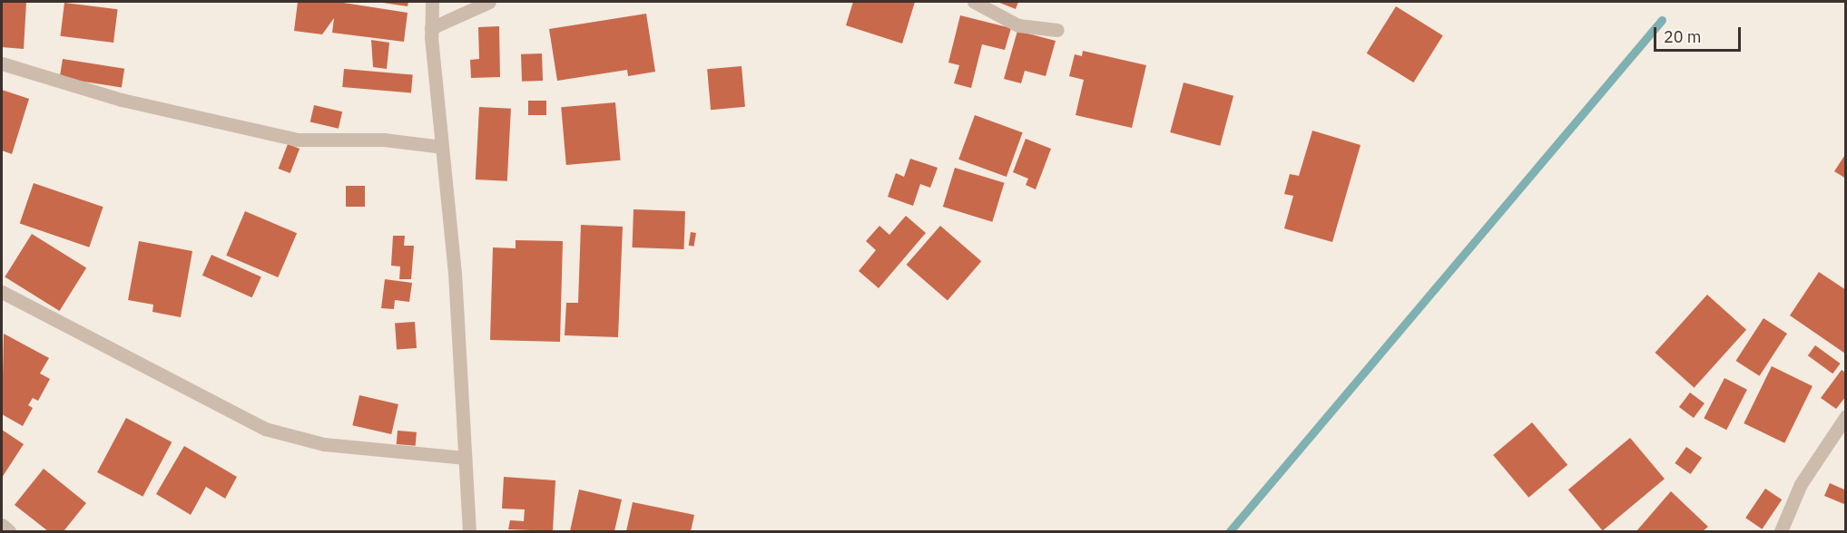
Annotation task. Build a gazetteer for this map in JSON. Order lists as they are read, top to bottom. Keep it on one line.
{"scale_bar":"20 m"}
